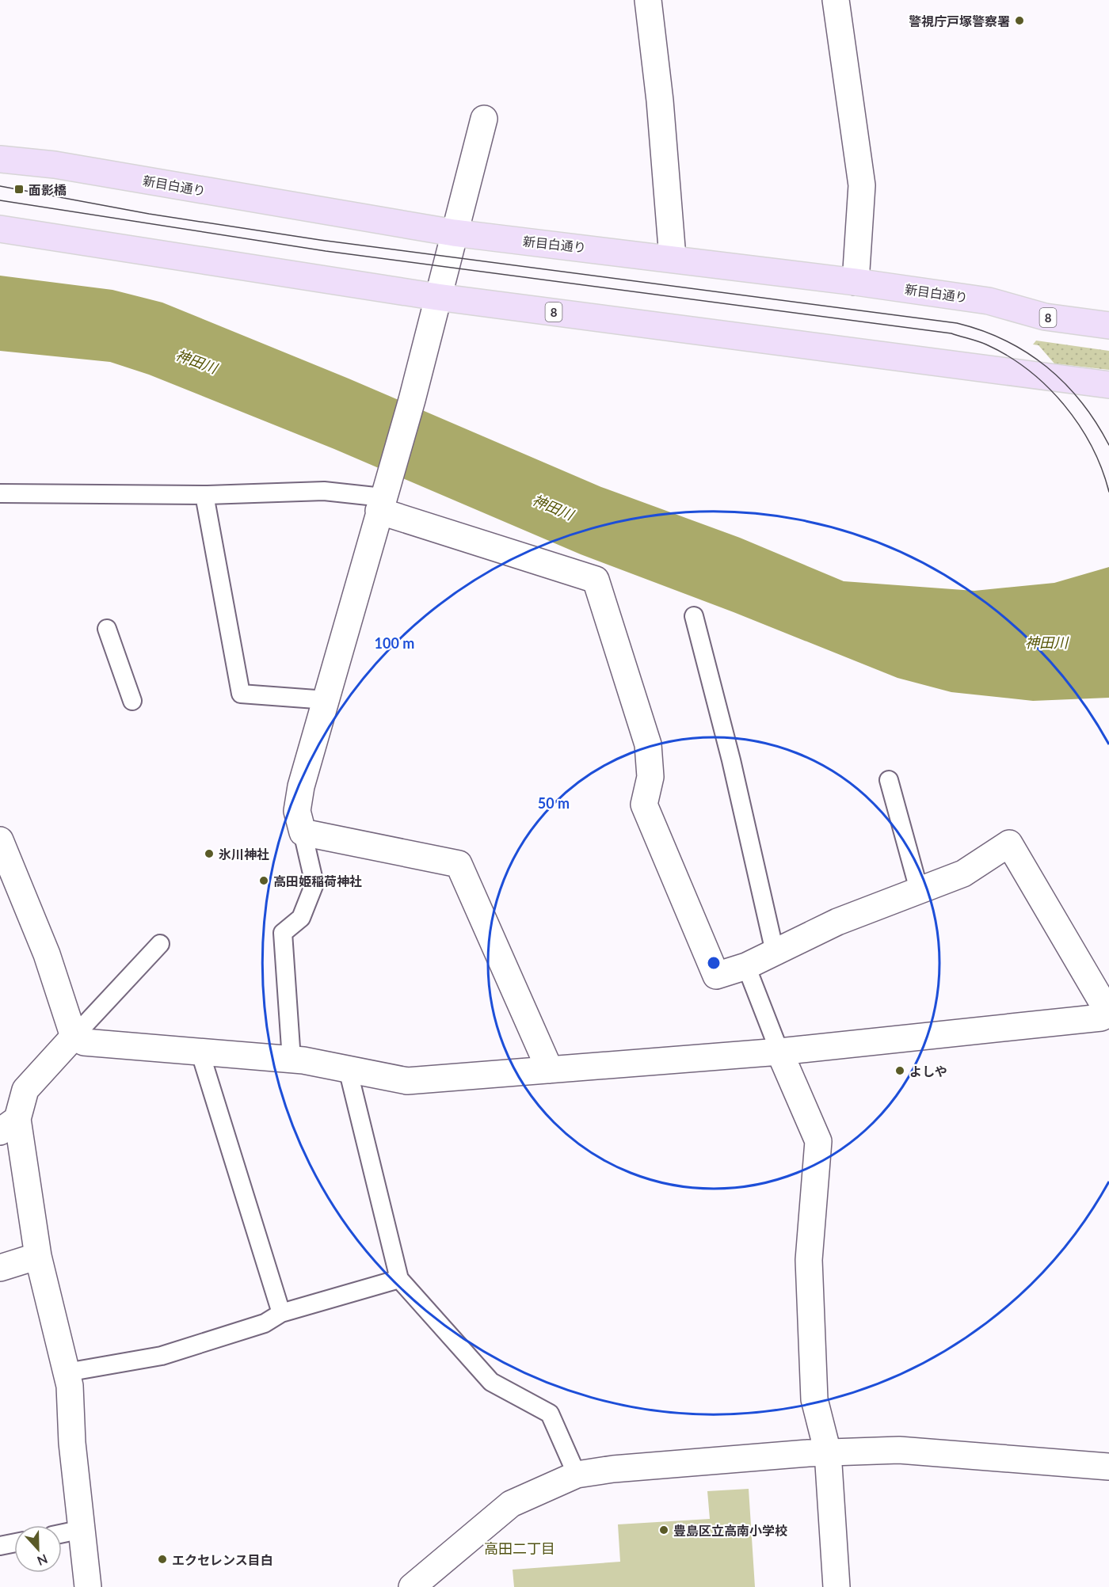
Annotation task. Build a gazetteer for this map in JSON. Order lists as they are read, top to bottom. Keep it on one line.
{"streets":{"main road":["新目白通り","8"]},"districts":["高田二丁目"],"water":["神田川"],"places":{"other":["警視庁戸塚警察署","氷川神社","高田姫稲荷神社","よしや","豊島区立高南小学校","エクセレンス目白"],"transit":["面影橋"]},"north":"bottom","rings":["100 m","50 m"]}
